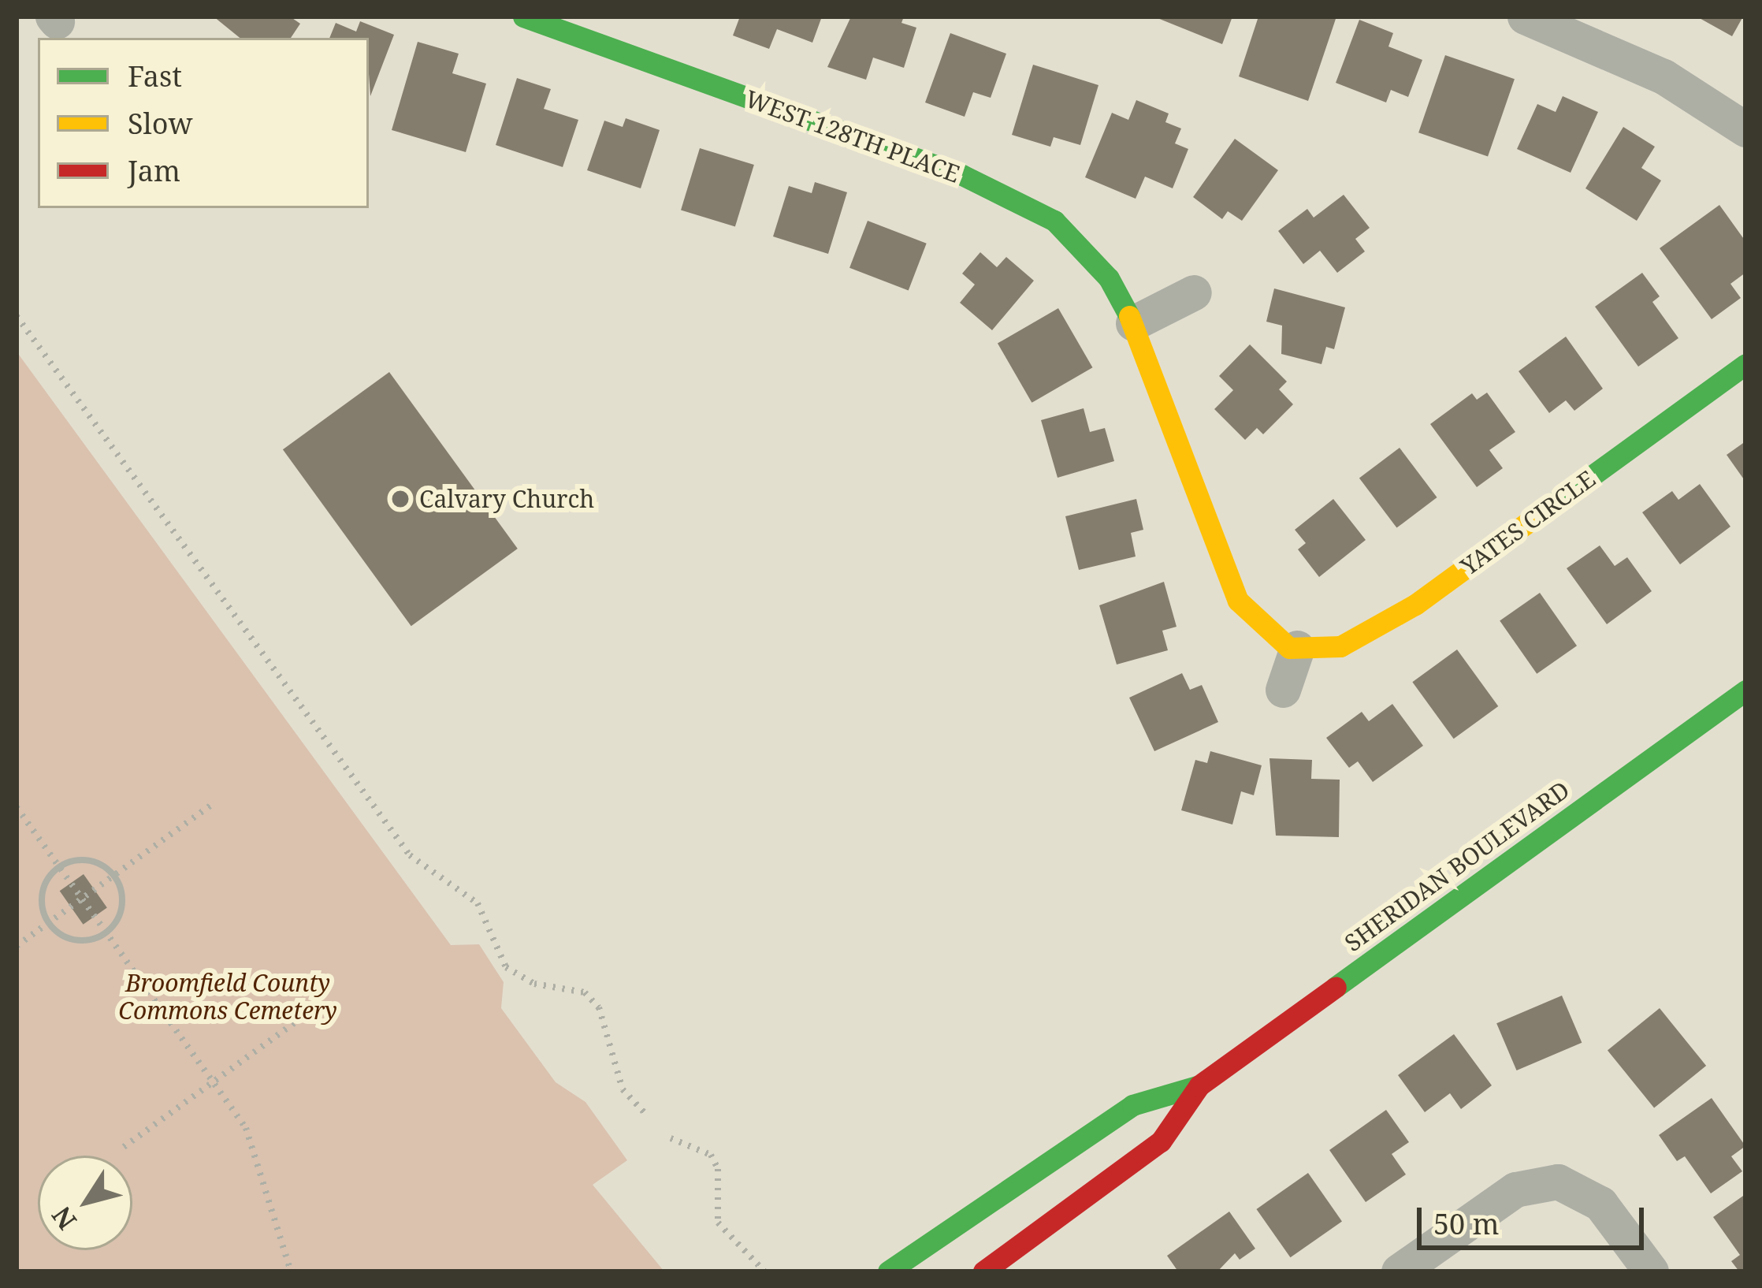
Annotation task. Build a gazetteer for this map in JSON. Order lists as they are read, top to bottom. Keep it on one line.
{"streets":{"street":["WEST 128TH PLACE","YATES CIRCLE","SHERIDAN BOULEVARD"]},"crossings":[["WEST 128TH PLACE","YATES CIRCLE"]],"parks":["Broomfield County Commons Cemetery"],"places":["Calvary Church"],"legend":["Fast","Slow","Jam"],"scale_bar":"50 m","north":"bottom left"}
